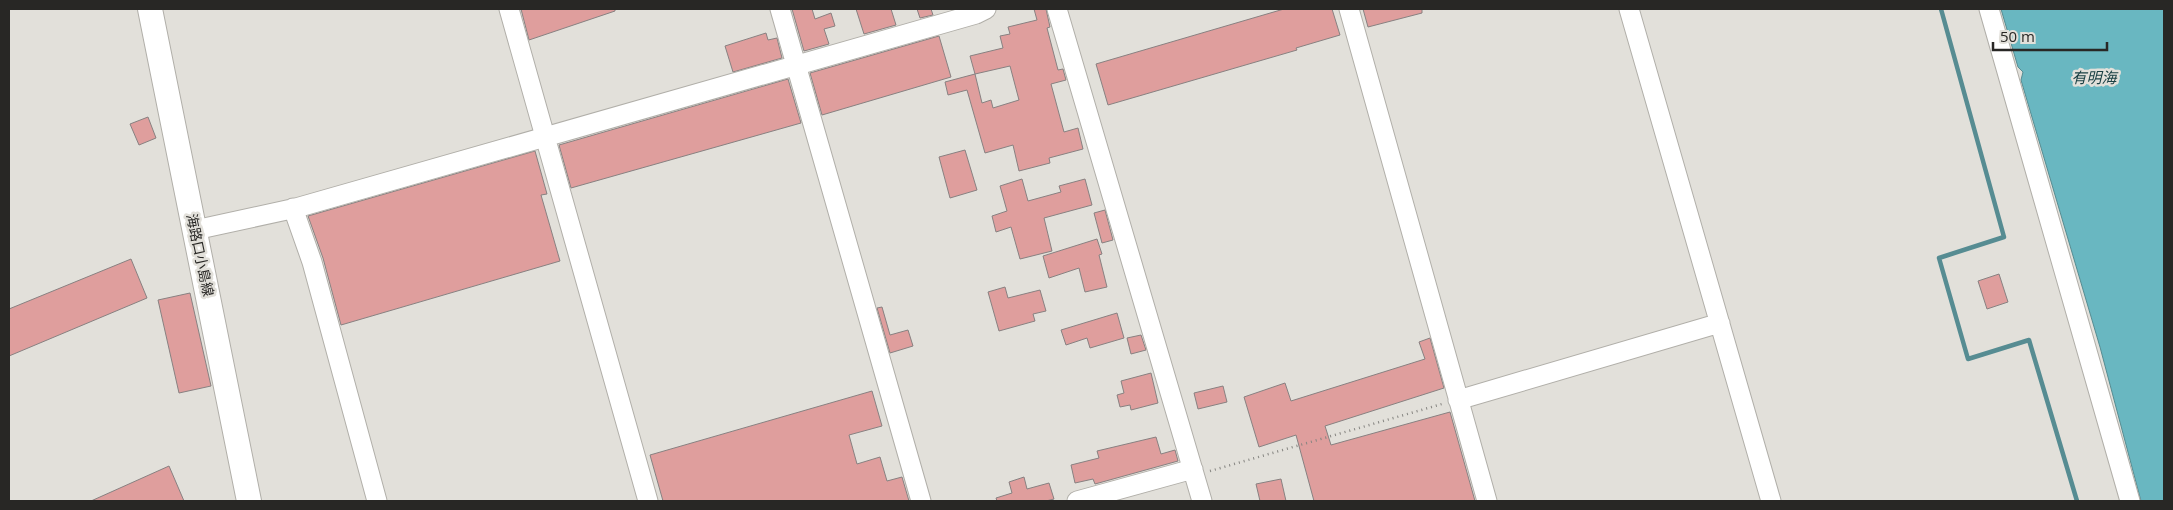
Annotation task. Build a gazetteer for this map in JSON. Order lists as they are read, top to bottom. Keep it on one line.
{"streets":{"main road":["海路口小島線"]},"water":["有明海"],"scale_bar":"50 m"}
